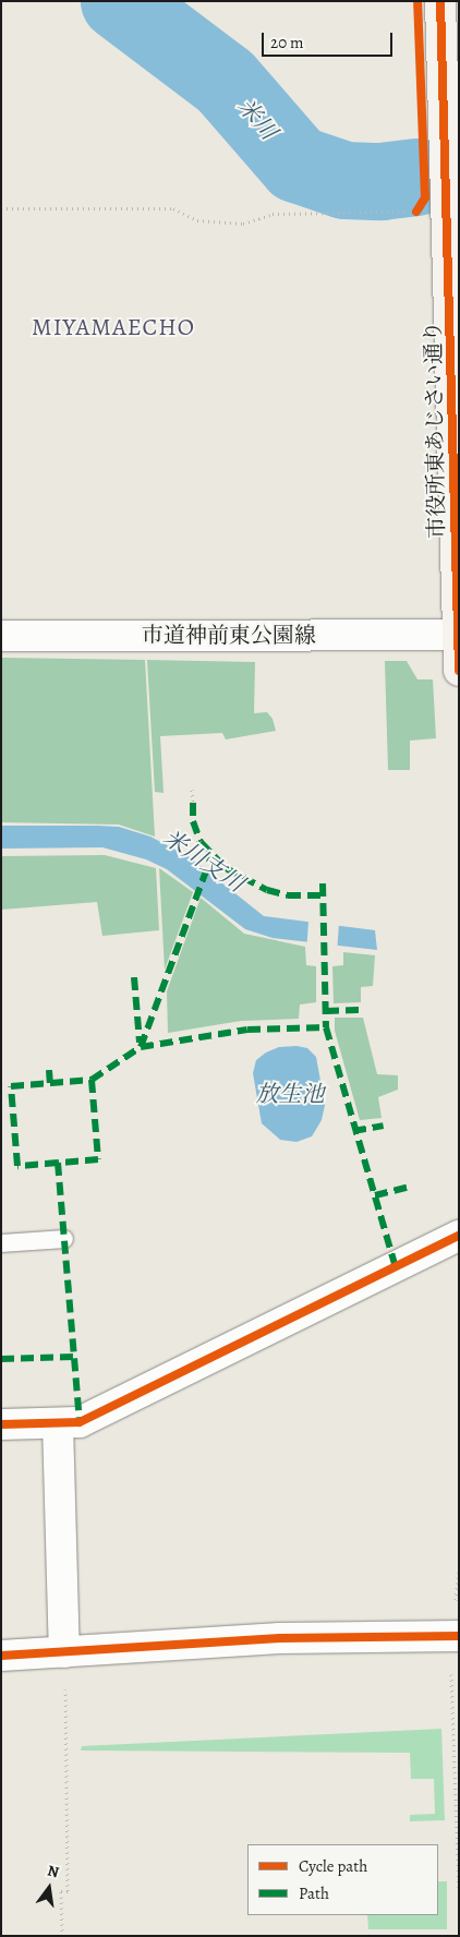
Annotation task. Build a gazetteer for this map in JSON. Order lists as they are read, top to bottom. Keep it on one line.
{"streets":{"street":["市役所東あじさい通り","市道神前東公園線"]},"crossings":[["市役所東あじさい通り","市道神前東公園線"]],"districts":["MIYAMAECHO"],"water":["米川","米川支川","放生池"],"legend":["Cycle path","Path"],"scale_bar":"20 m","north":"top"}
